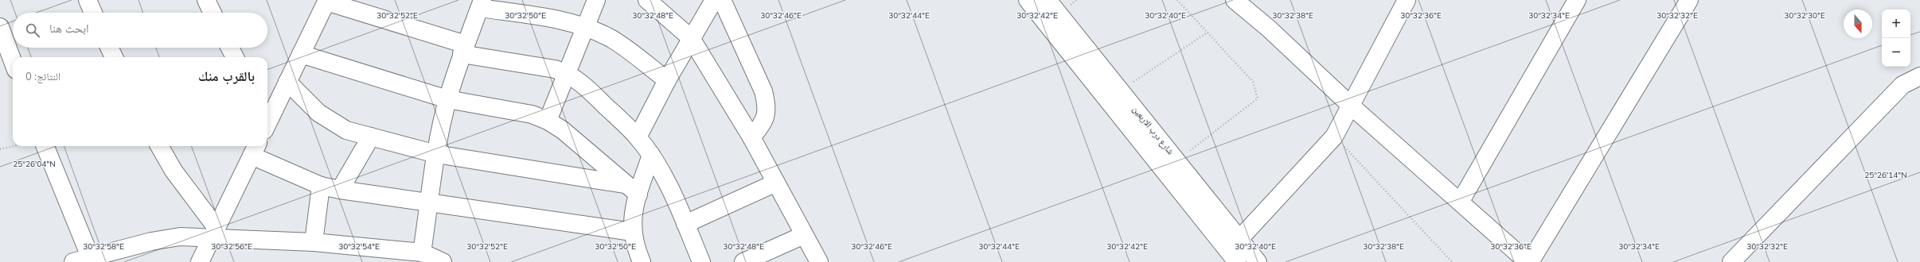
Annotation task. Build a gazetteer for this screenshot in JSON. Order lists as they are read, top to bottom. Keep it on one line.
{"streets":{"main road":["شارع درب الاربعين"]},"north":"bottom","page":{"map_buttons":["+","−"],"search":"ابحث هنا","heading":["بالقرب منك","النتائج: 0"]},"coordinates":["30°32'52\"E","30°32'50\"E","30°32'48\"E","30°32'46\"E","30°32'44\"E","30°32'42\"E","30°32'40\"E","30°32'38\"E","30°32'36\"E","30°32'34\"E","30°32'30\"E","30°32'32\"E","25°26'04\"N","25°26'14\"N","30°32'58\"E","30°32'56\"E","30°32'54\"E"]}
